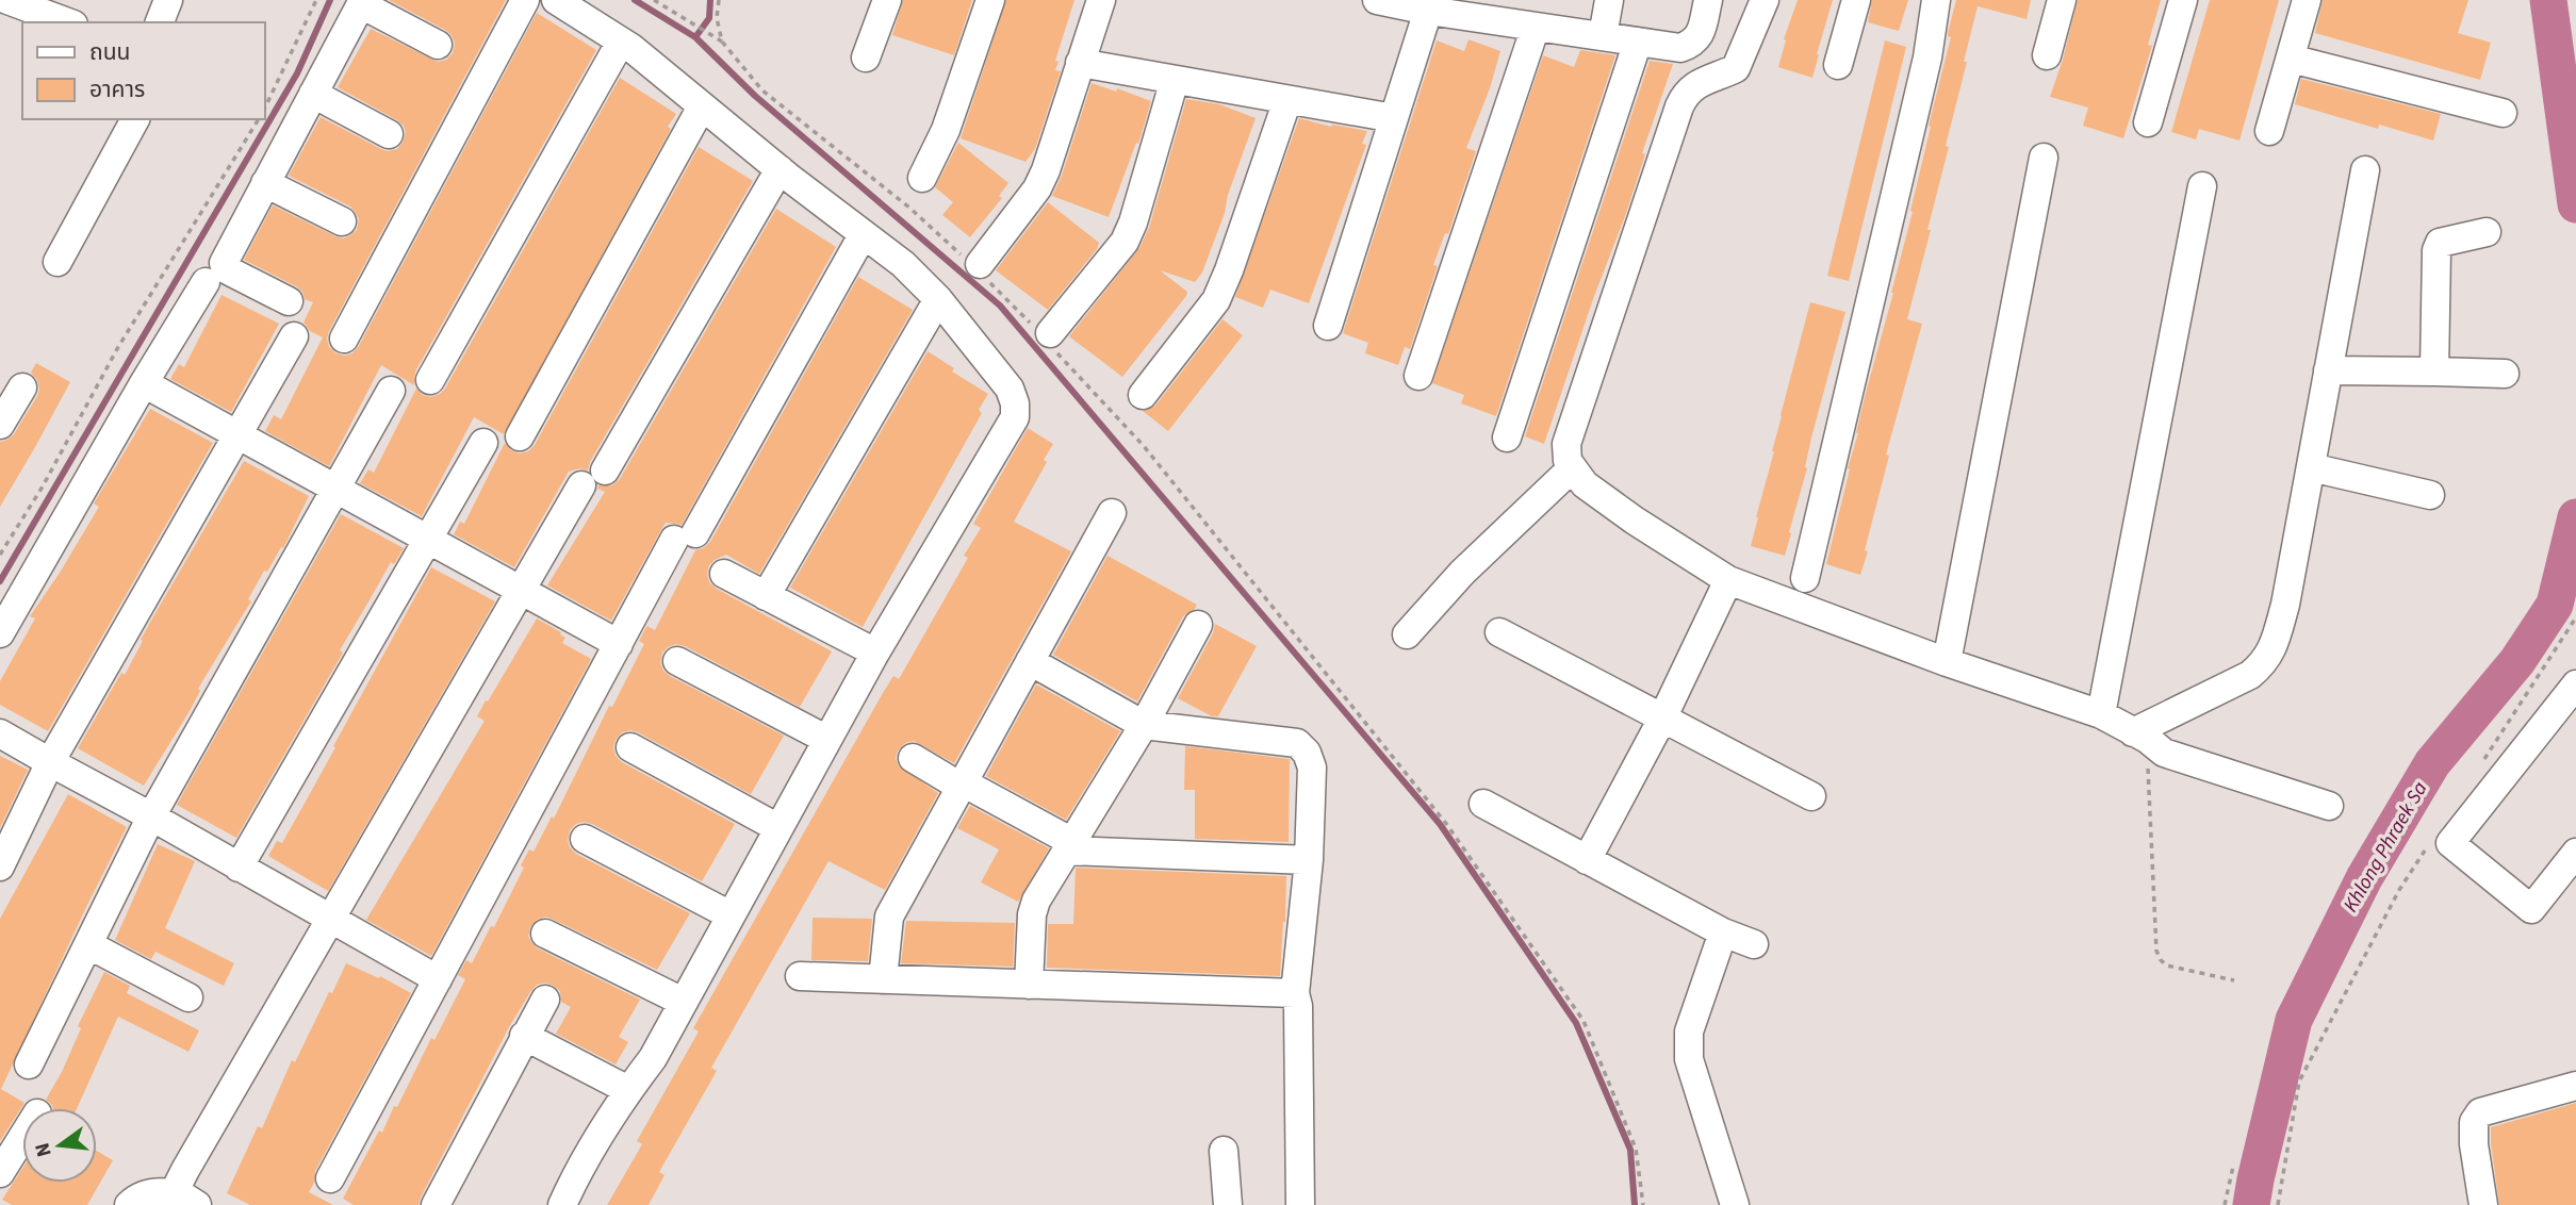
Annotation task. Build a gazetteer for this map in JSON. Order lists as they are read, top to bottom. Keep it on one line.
{"water":["Khlong Phraek Sa"],"legend":["ถนน","อาคาร"],"north":"left"}
